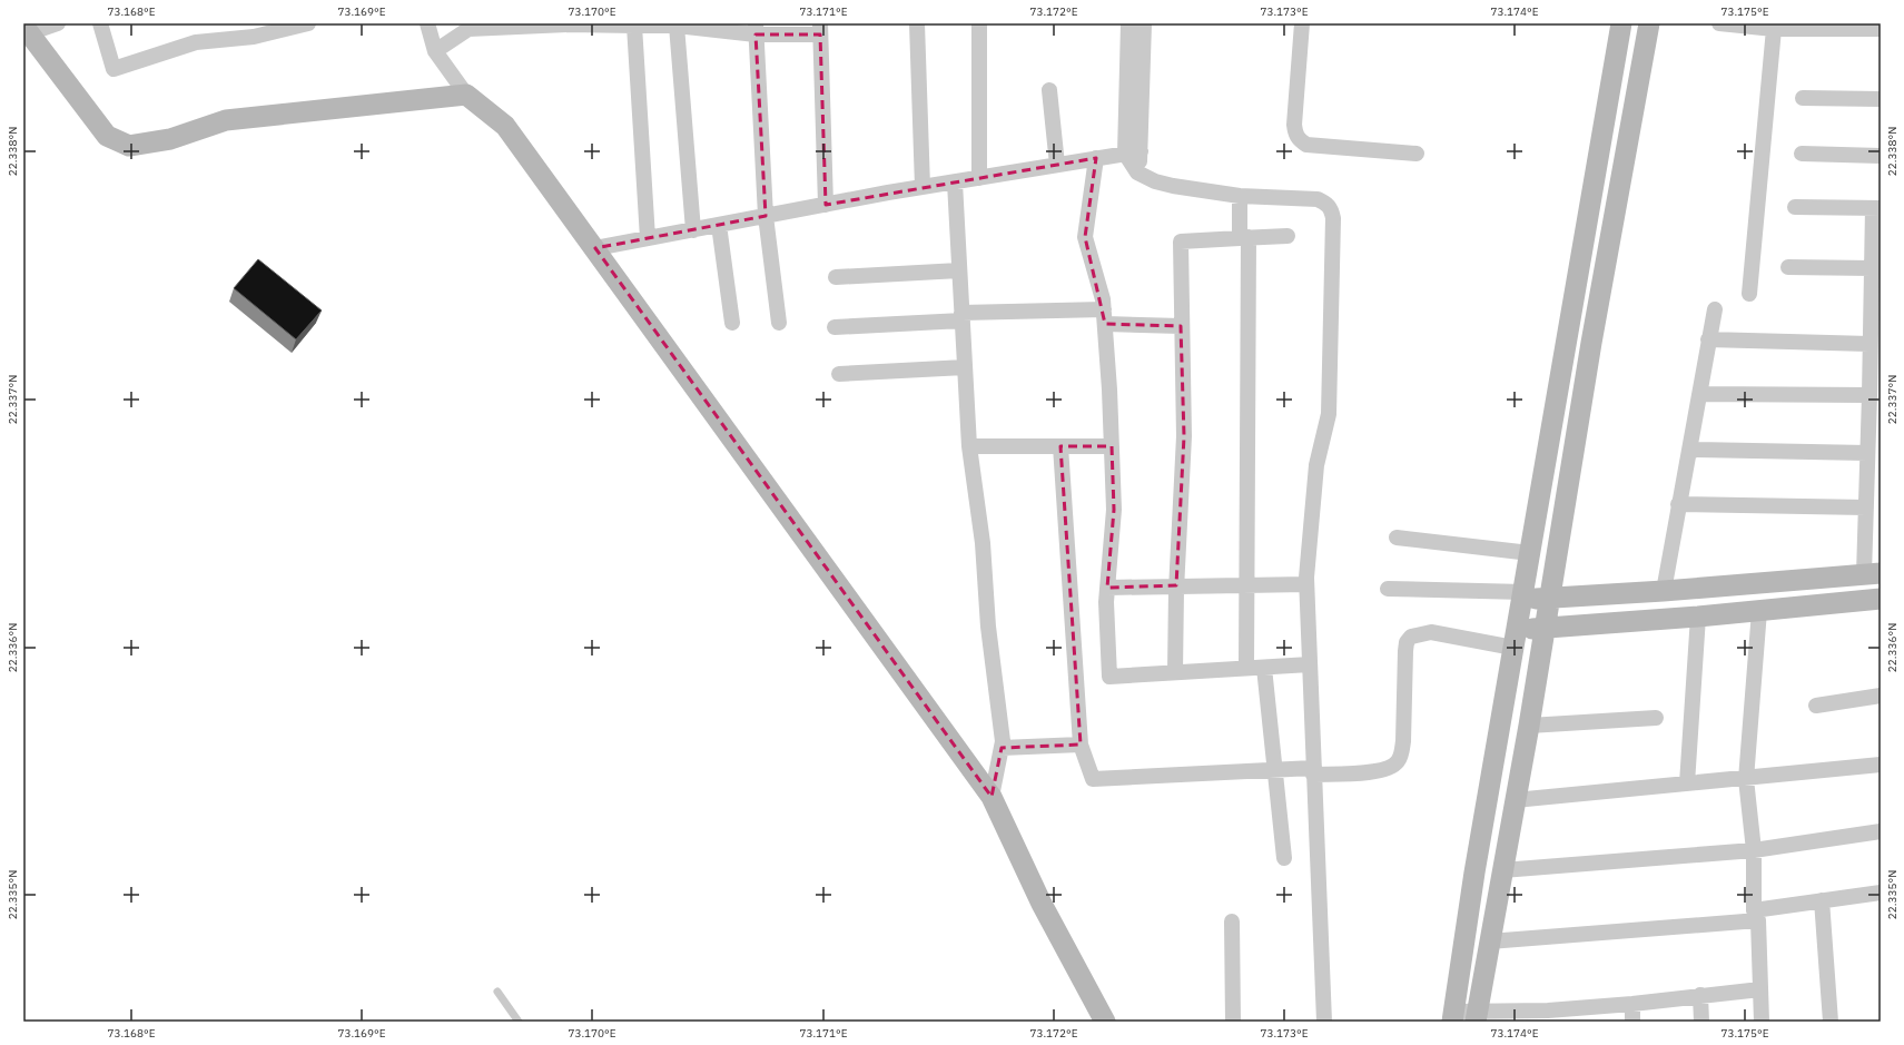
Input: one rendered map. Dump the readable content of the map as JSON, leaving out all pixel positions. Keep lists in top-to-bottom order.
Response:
{
  "coordinates": [
    "73.168°E",
    "73.169°E",
    "73.170°E",
    "73.171°E",
    "73.172°E",
    "73.173°E",
    "73.174°E",
    "73.175°E",
    "22.338°N",
    "22.337°N",
    "22.336°N",
    "22.335°N"
  ]
}
